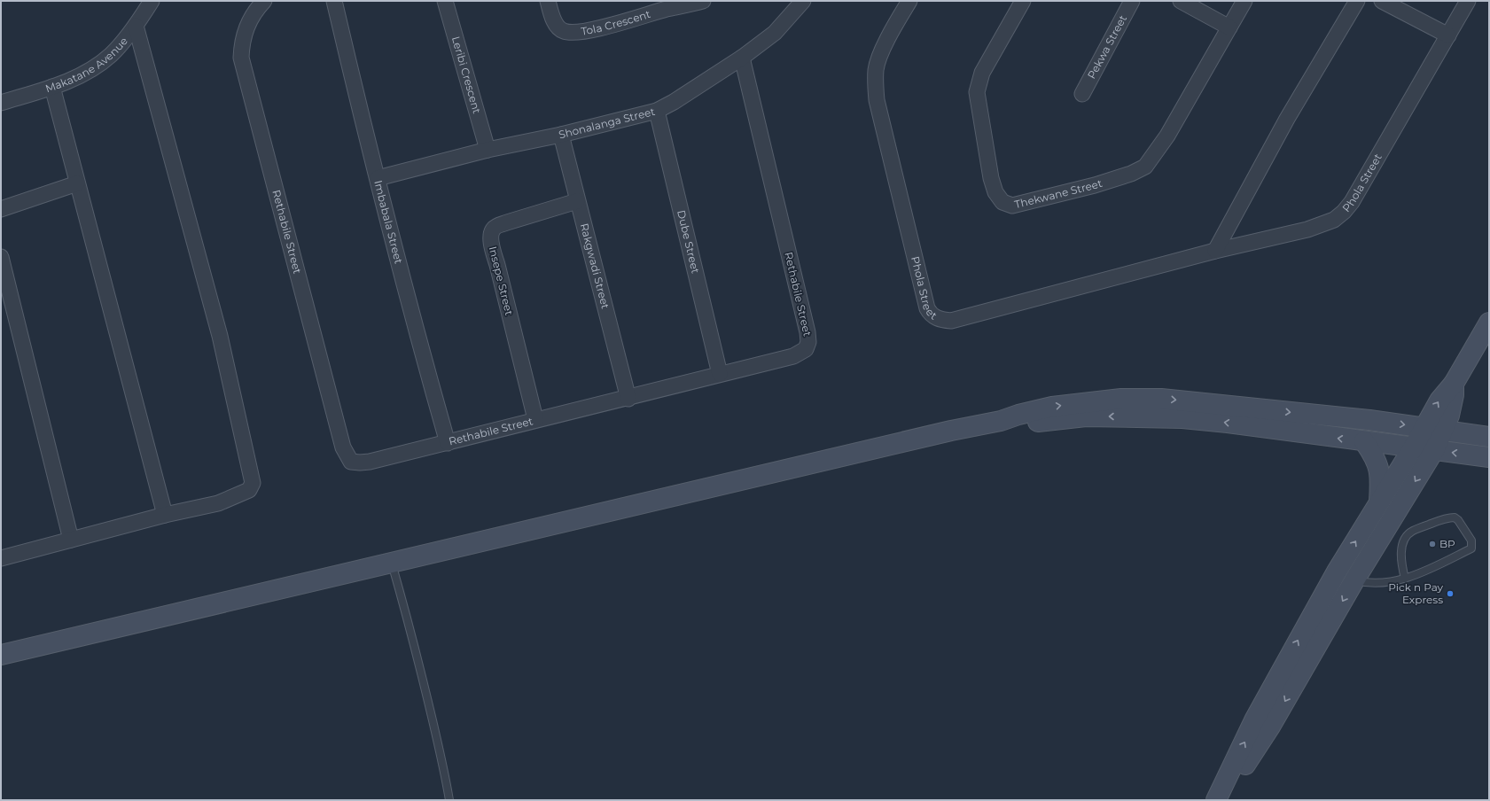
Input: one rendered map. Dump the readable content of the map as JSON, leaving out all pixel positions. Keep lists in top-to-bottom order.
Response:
{
  "streets": {
    "street": [
      "Tola Crescent",
      "Pekwa Street",
      "Makatane Avenue",
      "Leribi Crescent",
      "Shonalanga Street",
      "Phola Street",
      "Thekwane Street",
      "Imbabala Street",
      "Rethabile Street",
      "Dube Street",
      "Rakgwadi Street",
      "Insepe Street"
    ]
  },
  "crossings": [
    ["Leribi Crescent", "Shonalanga Street"],
    ["Shonalanga Street", "Imbabala Street"],
    ["Shonalanga Street", "Rethabile Street"],
    ["Shonalanga Street", "Dube Street"],
    ["Shonalanga Street", "Rakgwadi Street"],
    ["Imbabala Street", "Rethabile Street"],
    ["Rethabile Street", "Dube Street"],
    ["Rethabile Street", "Rakgwadi Street"],
    ["Rethabile Street", "Insepe Street"],
    ["Rakgwadi Street", "Insepe Street"]
  ],
  "places": ["BP", "Pick n Pay Express"]
}
